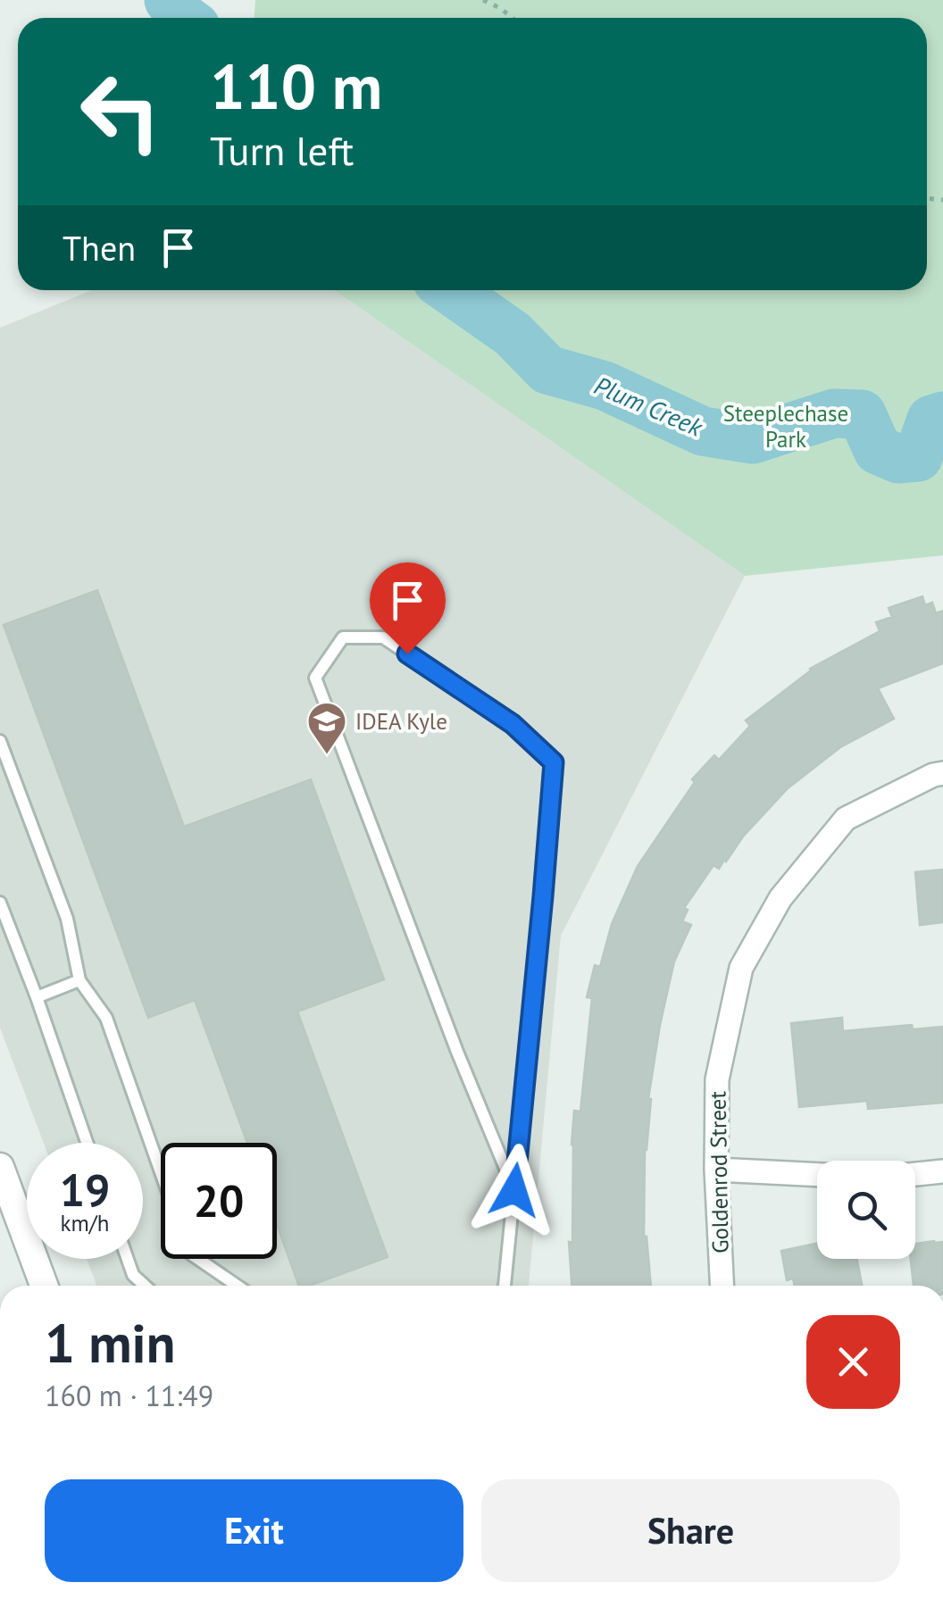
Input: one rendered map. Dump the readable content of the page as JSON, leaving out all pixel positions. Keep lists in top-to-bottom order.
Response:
{
  "streets": {
    "street": ["Goldenrod Street"]
  },
  "water": ["Plum Creek"],
  "parks": ["Steeplechase Park"],
  "places": {
    "school or university": ["IDEA Kyle"]
  },
  "page": {
    "turn": ["110 m", "Turn left"],
    "then": "Then",
    "speed": "19 km/h",
    "limit": "20",
    "heading": ["1 min", "160 m · 11:49"],
    "buttons": ["Exit", "Share"]
  }
}
